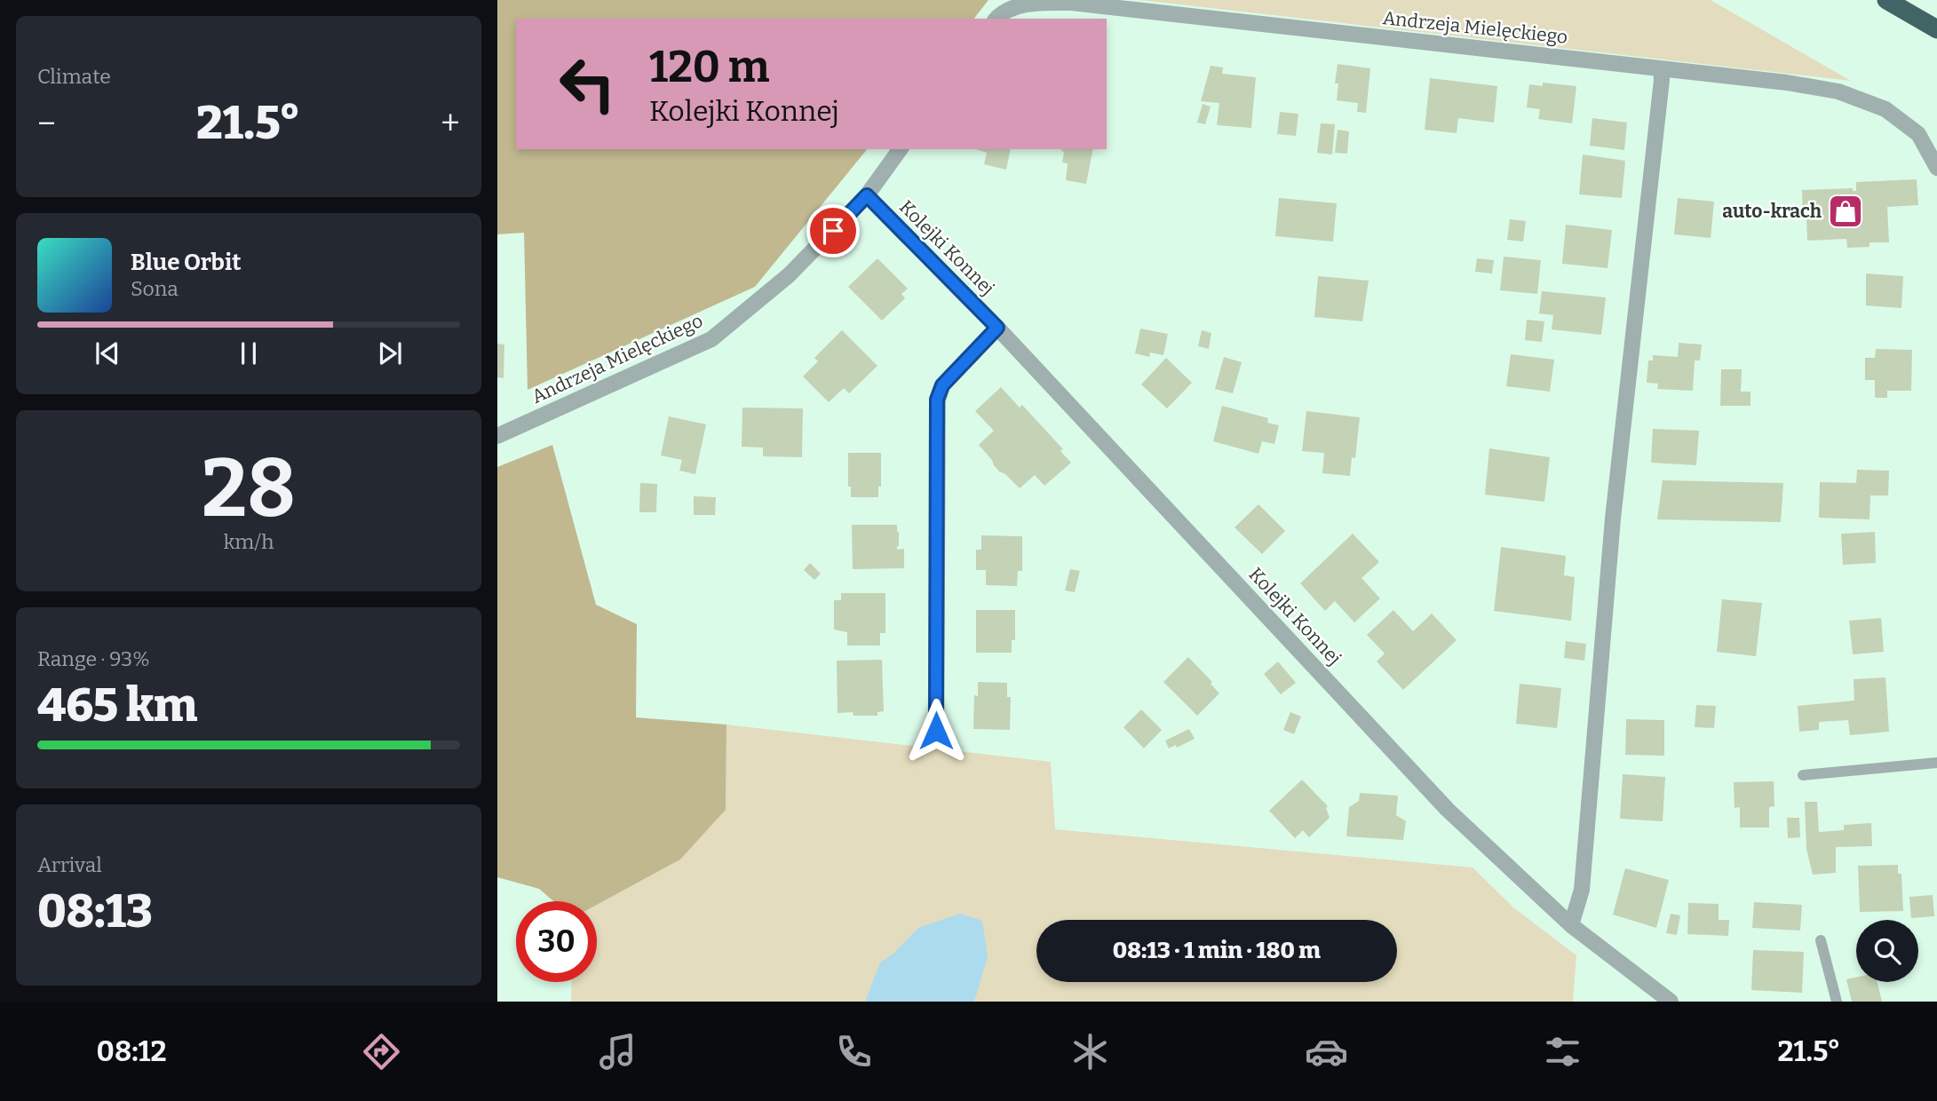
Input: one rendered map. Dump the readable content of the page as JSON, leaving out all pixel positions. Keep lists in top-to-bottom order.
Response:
{
  "streets": {
    "street": ["Andrzeja Mielęckiego", "Kolejki Konnej"]
  },
  "crossings": [
    ["Andrzeja Mielęckiego", "Kolejki Konnej"]
  ],
  "places": {
    "shop": ["auto-krach"]
  },
  "page": {
    "tile": [
      "Climate",
      ["28", "km/h"],
      ["Range · 93%", "465 km"],
      ["Arrival", "08:13"]
    ],
    "turn": ["120 m", "Kolejki Konnej"],
    "heat": ["−", "21.5°", "+"],
    "song": ["Blue Orbit", "Sona"],
    "limit": "30",
    "trip": "08:13 · 1 min · 180 m",
    "tabs": ["08:12", "21.5°"]
  }
}
